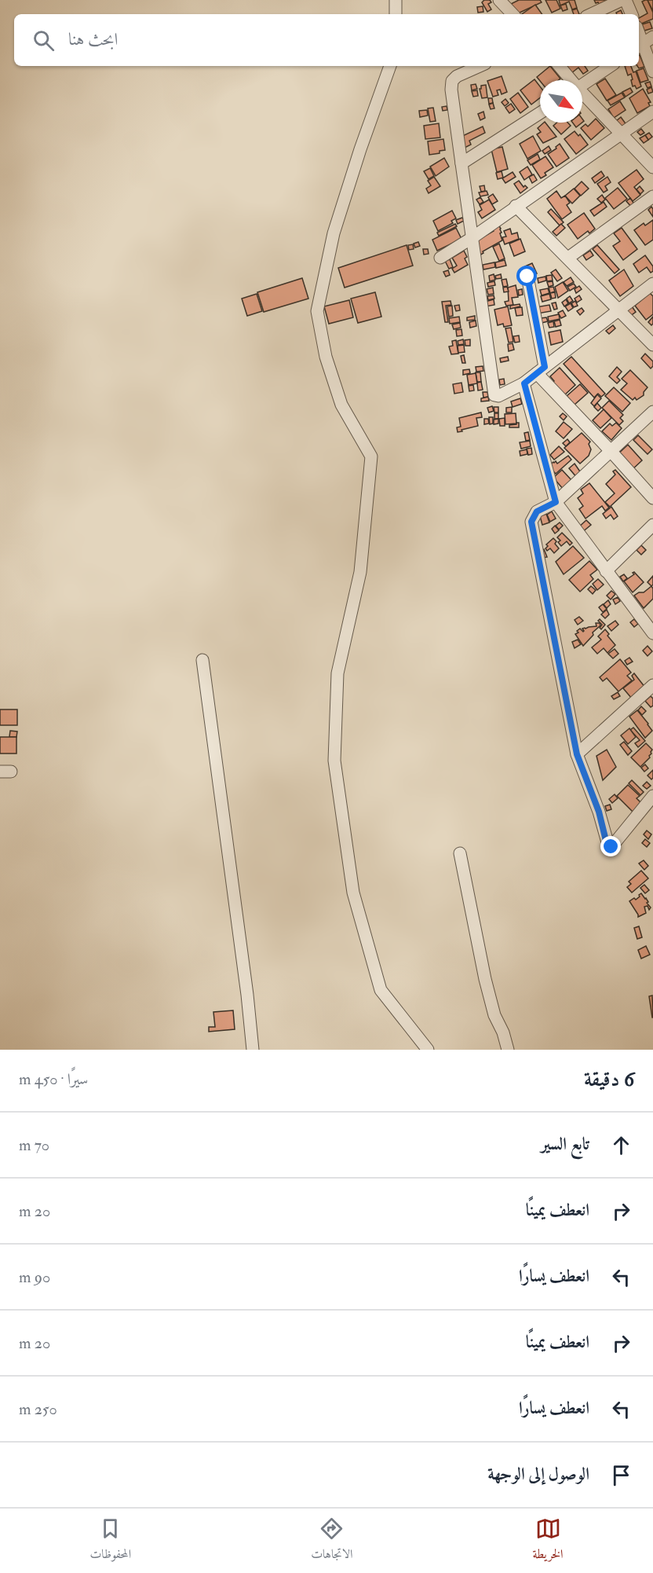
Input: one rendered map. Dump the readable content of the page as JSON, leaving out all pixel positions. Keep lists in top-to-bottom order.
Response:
{
  "north": "bottom right",
  "page": {
    "search": "ابحث هنا",
    "heading": ["6 دقيقة", "سيرًا · 450 m"],
    "list": [
      ["تابع السير", "70 m"],
      ["انعطف يمينًا", "20 m"],
      ["انعطف يسارًا", "90 m"],
      ["انعطف يمينًا", "20 m"],
      ["انعطف يسارًا", "250 m"],
      "الوصول إلى الوجهة"
    ],
    "nav": ["الخريطة", "الاتجاهات", "المحفوظات"]
  }
}
